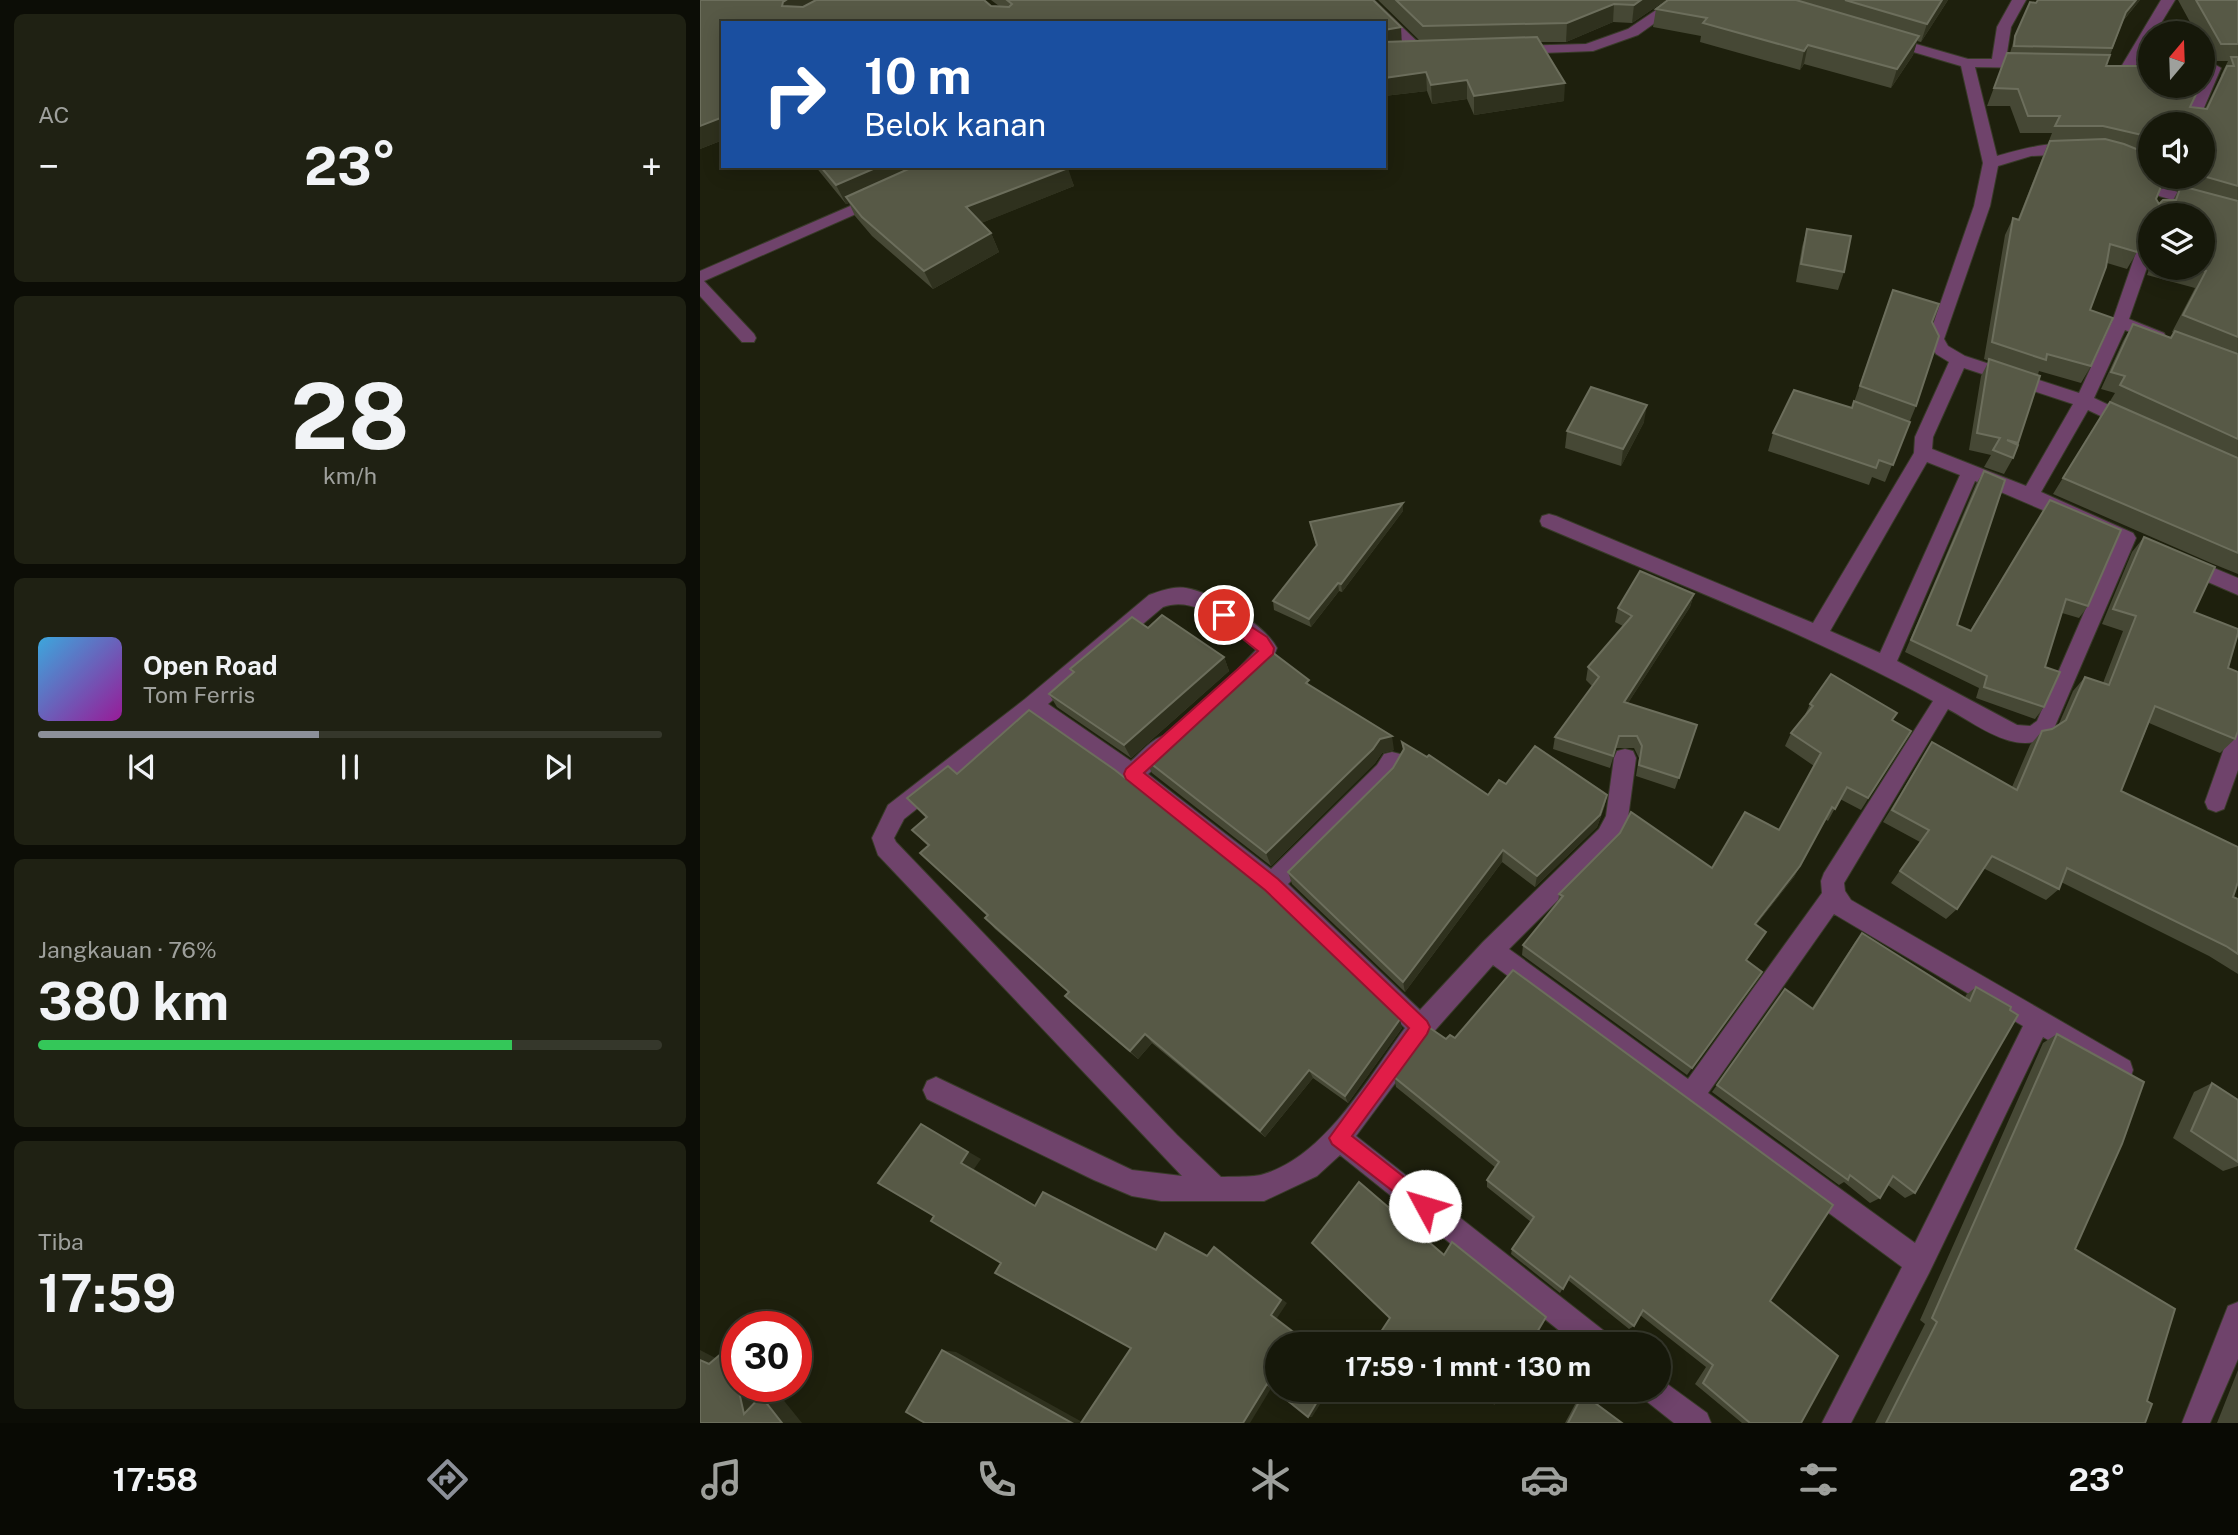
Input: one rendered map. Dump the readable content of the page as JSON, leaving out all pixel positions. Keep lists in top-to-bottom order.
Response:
{
  "north": "top",
  "page": {
    "tile": [
      "AC",
      ["28", "km/h"],
      ["Jangkauan · 76%", "380 km"],
      ["Tiba", "17:59"]
    ],
    "turn": ["10 m", "Belok kanan"],
    "heat": ["−", "23°", "+"],
    "song": ["Open Road", "Tom Ferris"],
    "limit": "30",
    "trip": "17:59 · 1 mnt · 130 m",
    "tabs": ["17:58", "23°"]
  }
}
